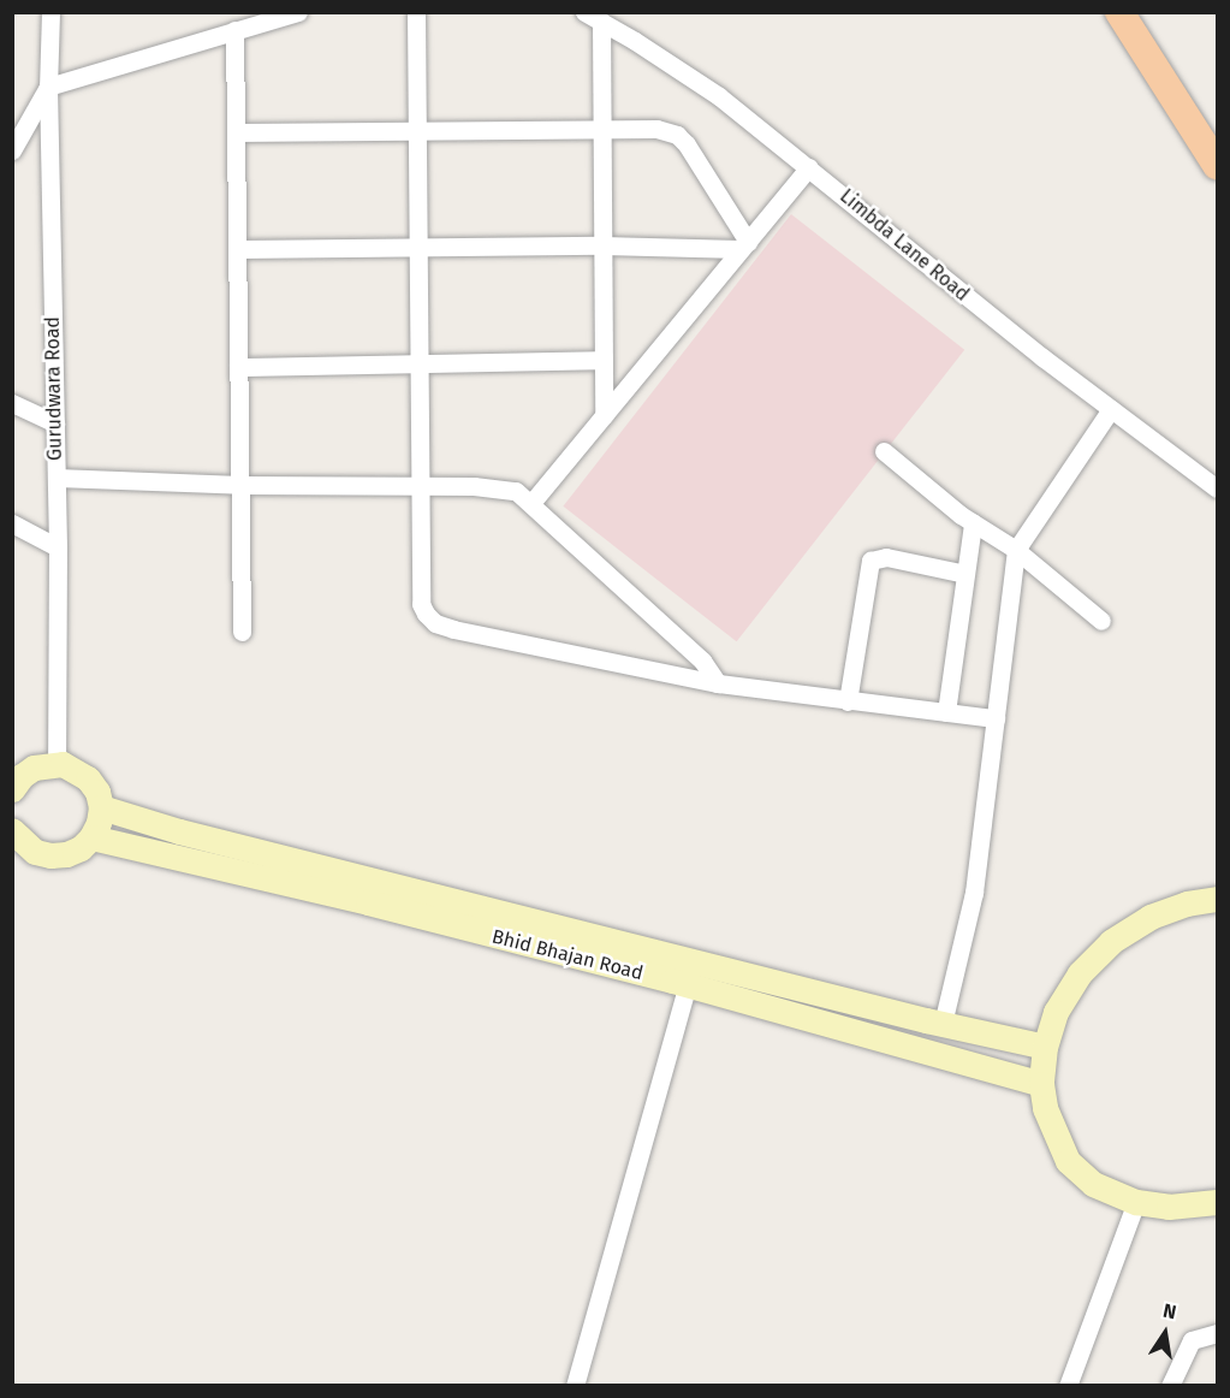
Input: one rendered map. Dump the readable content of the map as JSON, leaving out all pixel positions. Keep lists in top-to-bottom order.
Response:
{
  "streets": {
    "main road": ["Bhid Bhajan Road"],
    "street": ["Limbda Lane Road", "Gurudwara Road"]
  },
  "north": "top"
}
